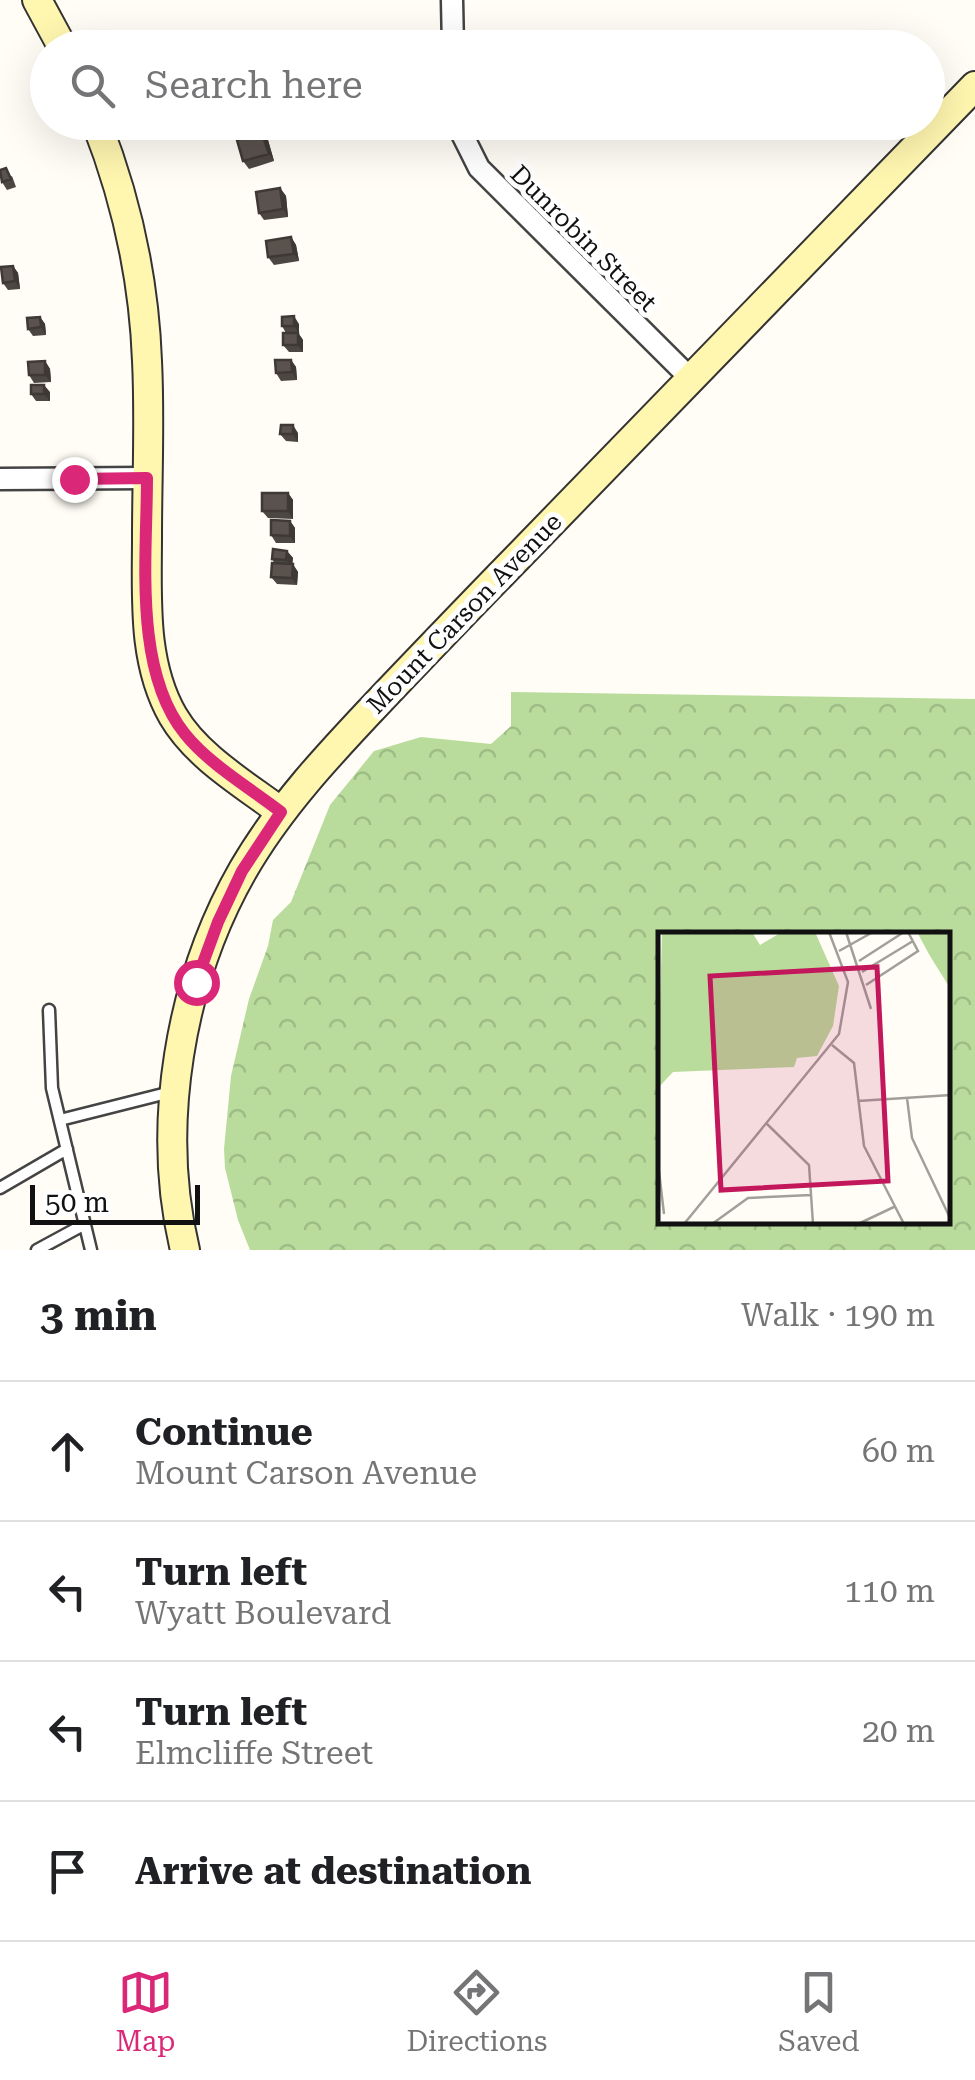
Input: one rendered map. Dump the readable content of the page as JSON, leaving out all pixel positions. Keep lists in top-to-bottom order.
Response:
{
  "streets": {
    "main road": ["Mount Carson Avenue"],
    "street": ["Dunrobin Street"]
  },
  "crossings": [
    ["Dunrobin Street", "Mount Carson Avenue"]
  ],
  "scale_bar": "50 m",
  "page": {
    "search": "Search here",
    "scale": "50 m",
    "heading": ["3 min", "Walk · 190 m"],
    "list": [
      ["Continue", "Mount Carson Avenue", "60 m"],
      ["Turn left", "Wyatt Boulevard", "110 m"],
      ["Turn left", "Elmcliffe Street", "20 m"],
      "Arrive at destination"
    ],
    "nav": ["Map", "Directions", "Saved"]
  }
}
